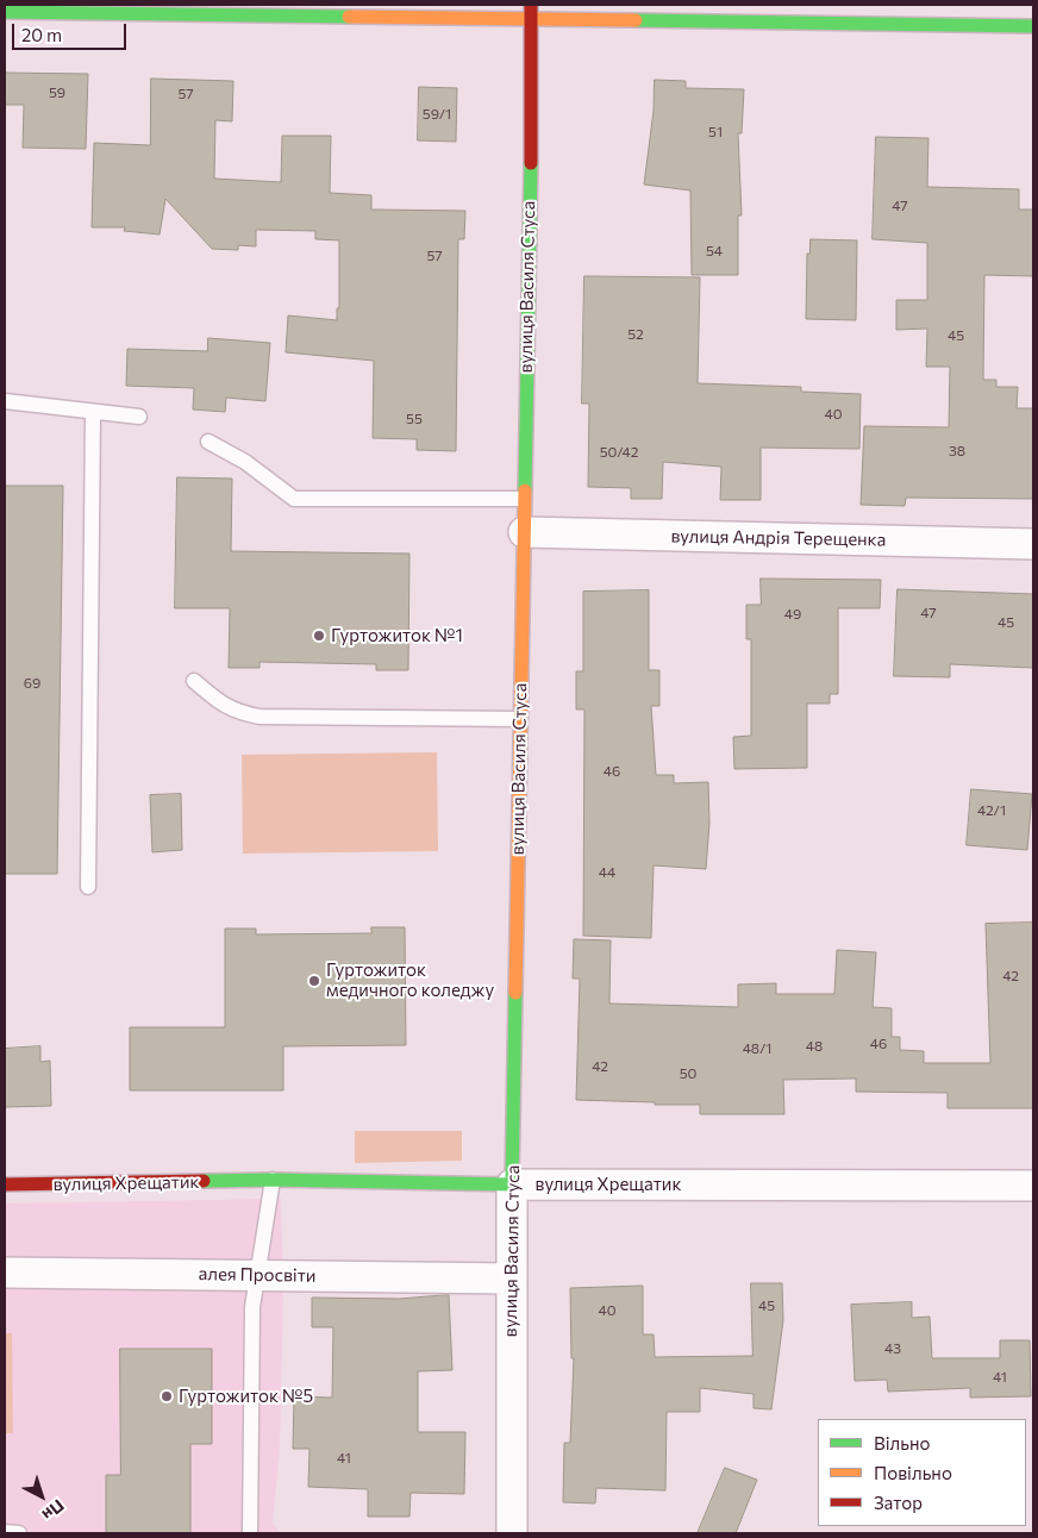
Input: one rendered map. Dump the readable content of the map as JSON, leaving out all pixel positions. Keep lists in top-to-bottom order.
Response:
{
  "streets": {
    "street": [
      "вулиця Василя Стуса",
      "вулиця Андрія Терещенка",
      "вулиця Хрещатик",
      "алея Просвіти"
    ]
  },
  "crossings": [
    ["вулиця Василя Стуса", "вулиця Андрія Терещенка"],
    ["вулиця Василя Стуса", "вулиця Хрещатик"],
    ["вулиця Василя Стуса", "алея Просвіти"]
  ],
  "places": ["Гуртожиток №1", "Гуртожиток медичного коледжу", "Гуртожиток №5"],
  "house_numbers": [
    "59",
    "57",
    "59/1",
    "51",
    "47",
    "54",
    "57",
    "52",
    "45",
    "40",
    "55",
    "38",
    "50/42",
    "47",
    "49",
    "45",
    "69",
    "46",
    "42/1",
    "44",
    "42",
    "46",
    "48",
    "48/1",
    "42",
    "50",
    "45",
    "40",
    "43",
    "41",
    "41"
  ],
  "legend": ["Вільно", "Повільно", "Затор"],
  "scale_bar": "20 m",
  "north": "bottom right"
}
